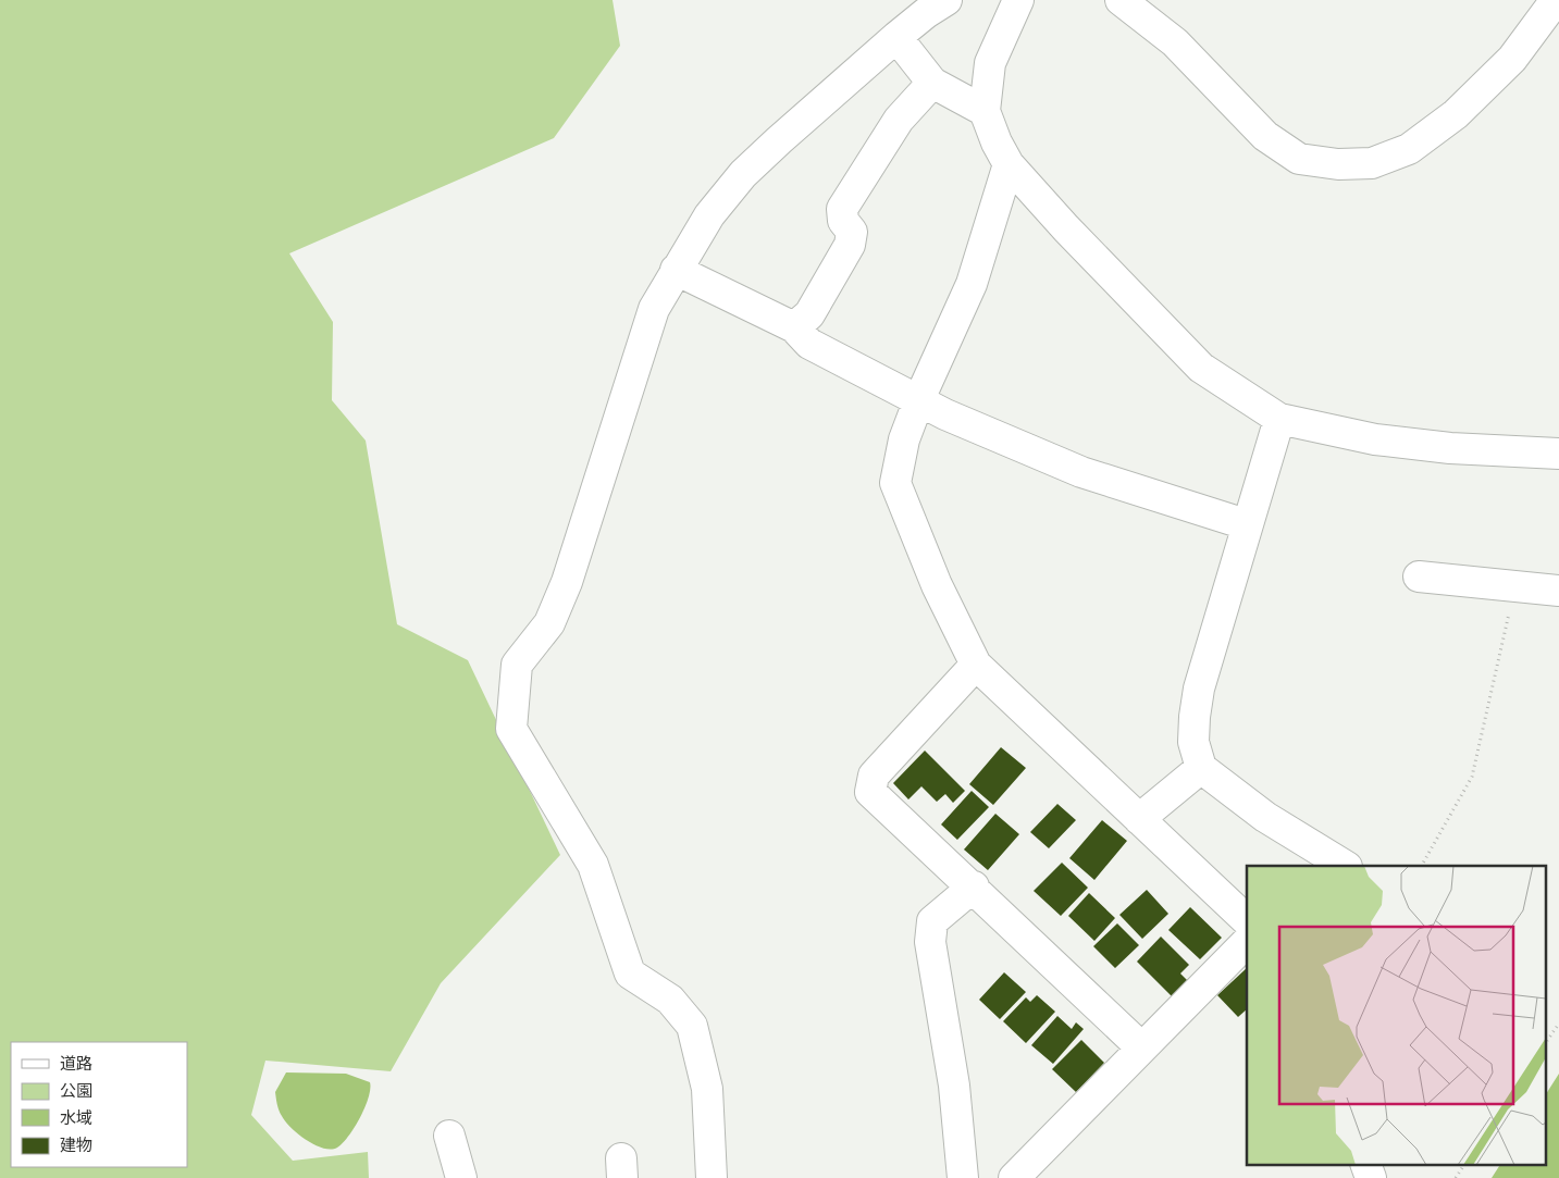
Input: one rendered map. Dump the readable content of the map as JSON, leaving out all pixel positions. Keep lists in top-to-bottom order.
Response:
{
  "legend": [
    "道路",
    "公園",
    "水域",
    "建物"
  ]
}
